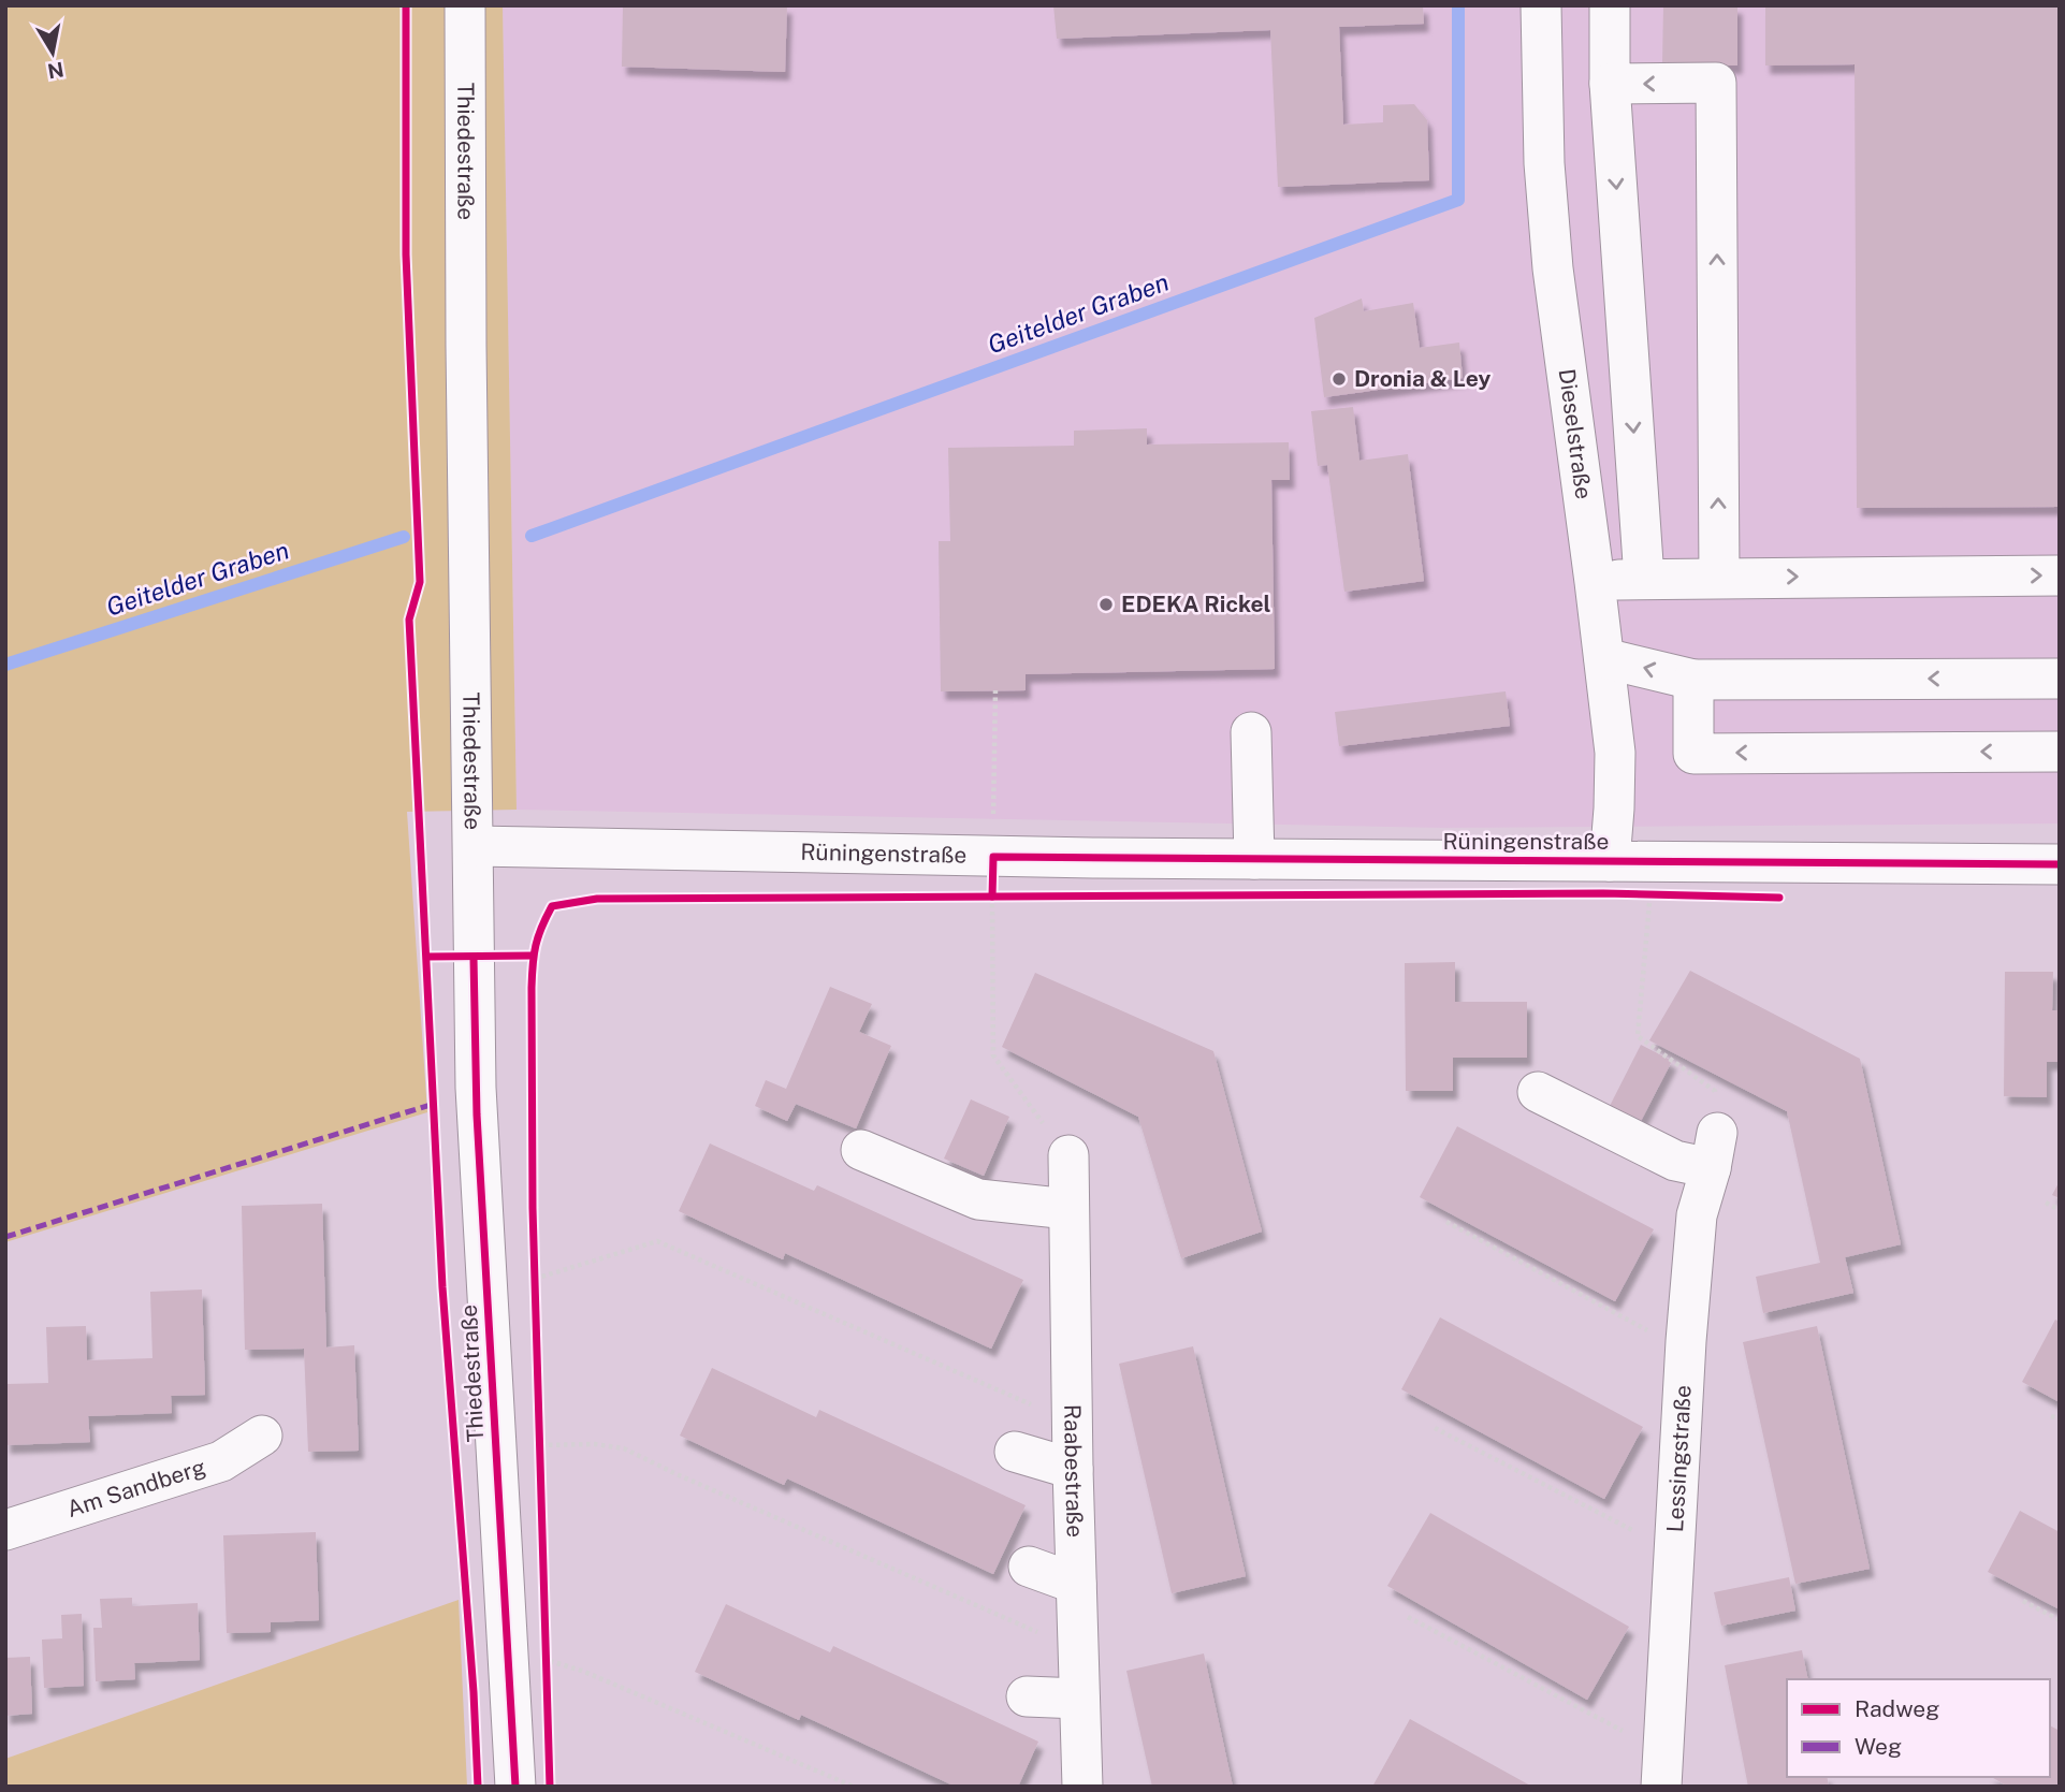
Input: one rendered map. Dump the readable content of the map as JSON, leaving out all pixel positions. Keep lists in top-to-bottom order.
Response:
{
  "streets": {
    "street": [
      "Thiedestraße",
      "Dieselstraße",
      "Rüningenstraße",
      "Lessingstraße",
      "Raabestraße",
      "Am Sandberg"
    ]
  },
  "crossings": [
    ["Thiedestraße", "Rüningenstraße"],
    ["Dieselstraße", "Rüningenstraße"]
  ],
  "water": ["Geitelder Graben"],
  "places": ["Dronia & Ley", "EDEKA Rickel"],
  "legend": ["Radweg", "Weg"],
  "north": "bottom"
}
